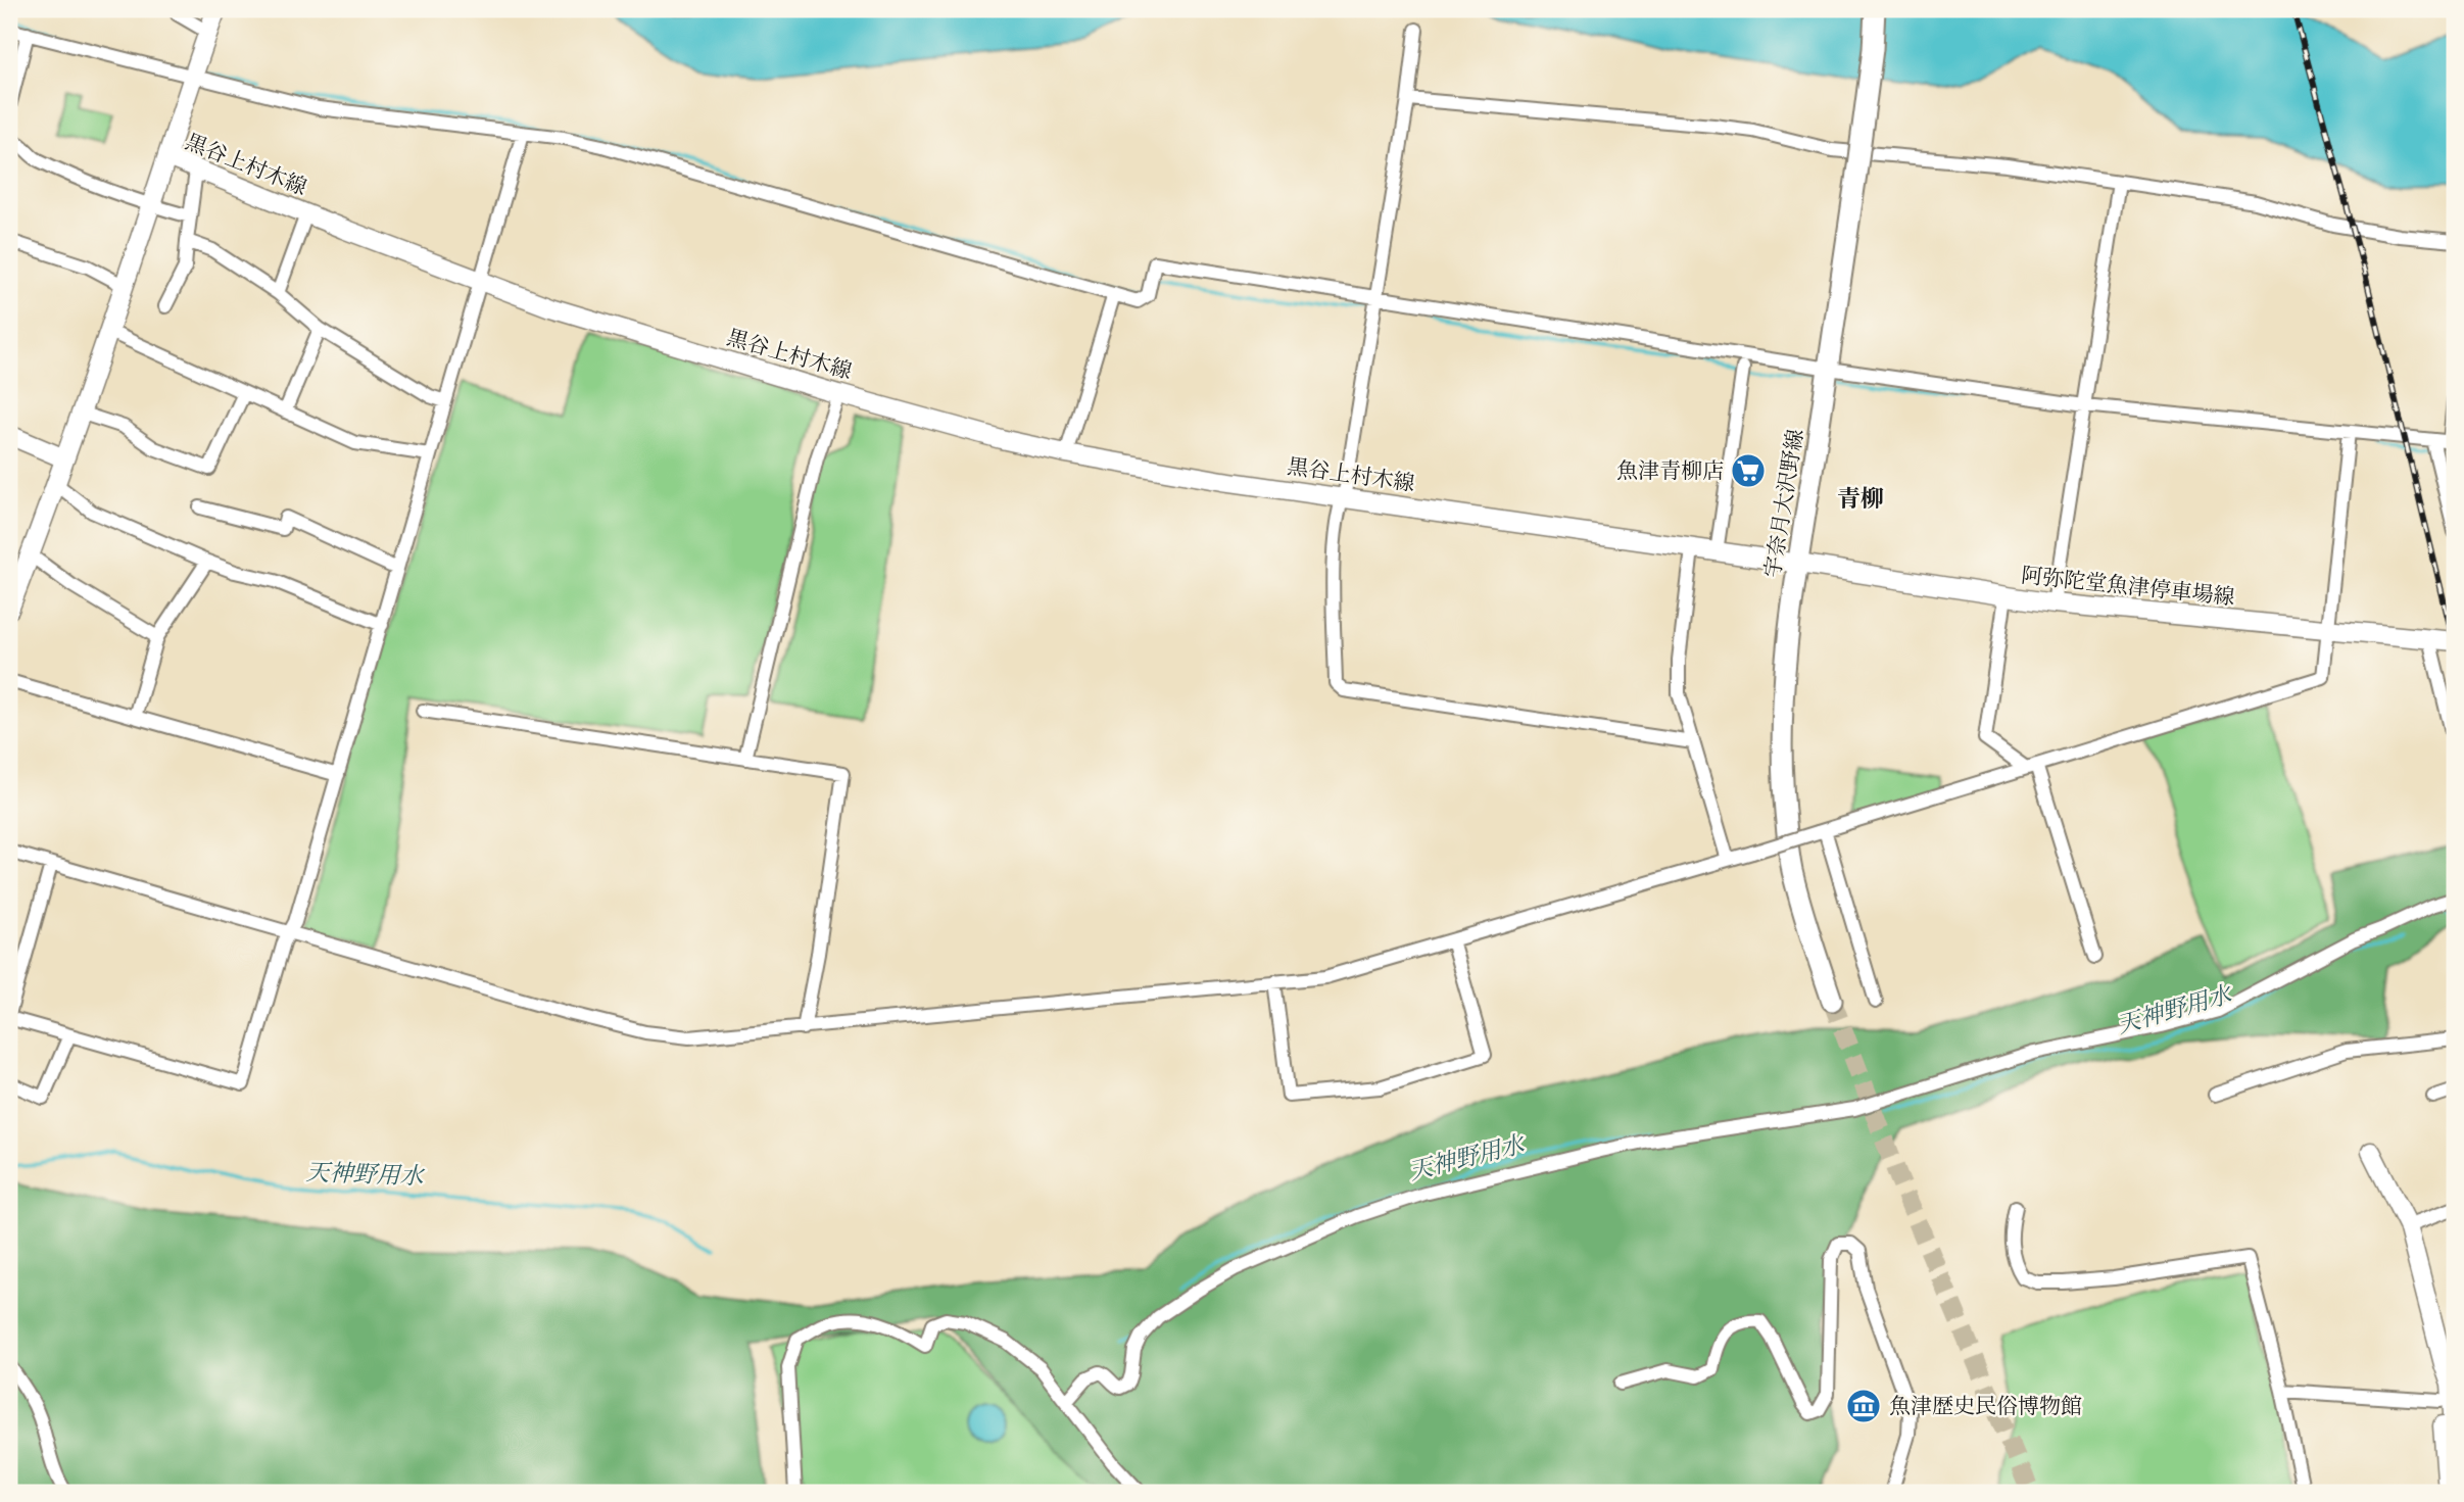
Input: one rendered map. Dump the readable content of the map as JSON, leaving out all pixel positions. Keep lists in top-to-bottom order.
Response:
{
  "streets": {
    "main road": ["黒谷上村木線", "宇奈月大沢野線", "阿弥陀堂魚津停車場線"]
  },
  "crossings": [
    ["黒谷上村木線", "宇奈月大沢野線"],
    ["黒谷上村木線", "阿弥陀堂魚津停車場線"],
    ["宇奈月大沢野線", "阿弥陀堂魚津停車場線"]
  ],
  "districts": ["青柳"],
  "water": ["天神野用水"],
  "places": {
    "supermarket": ["魚津青柳店"],
    "museum": ["魚津歴史民俗博物館"]
  }
}
